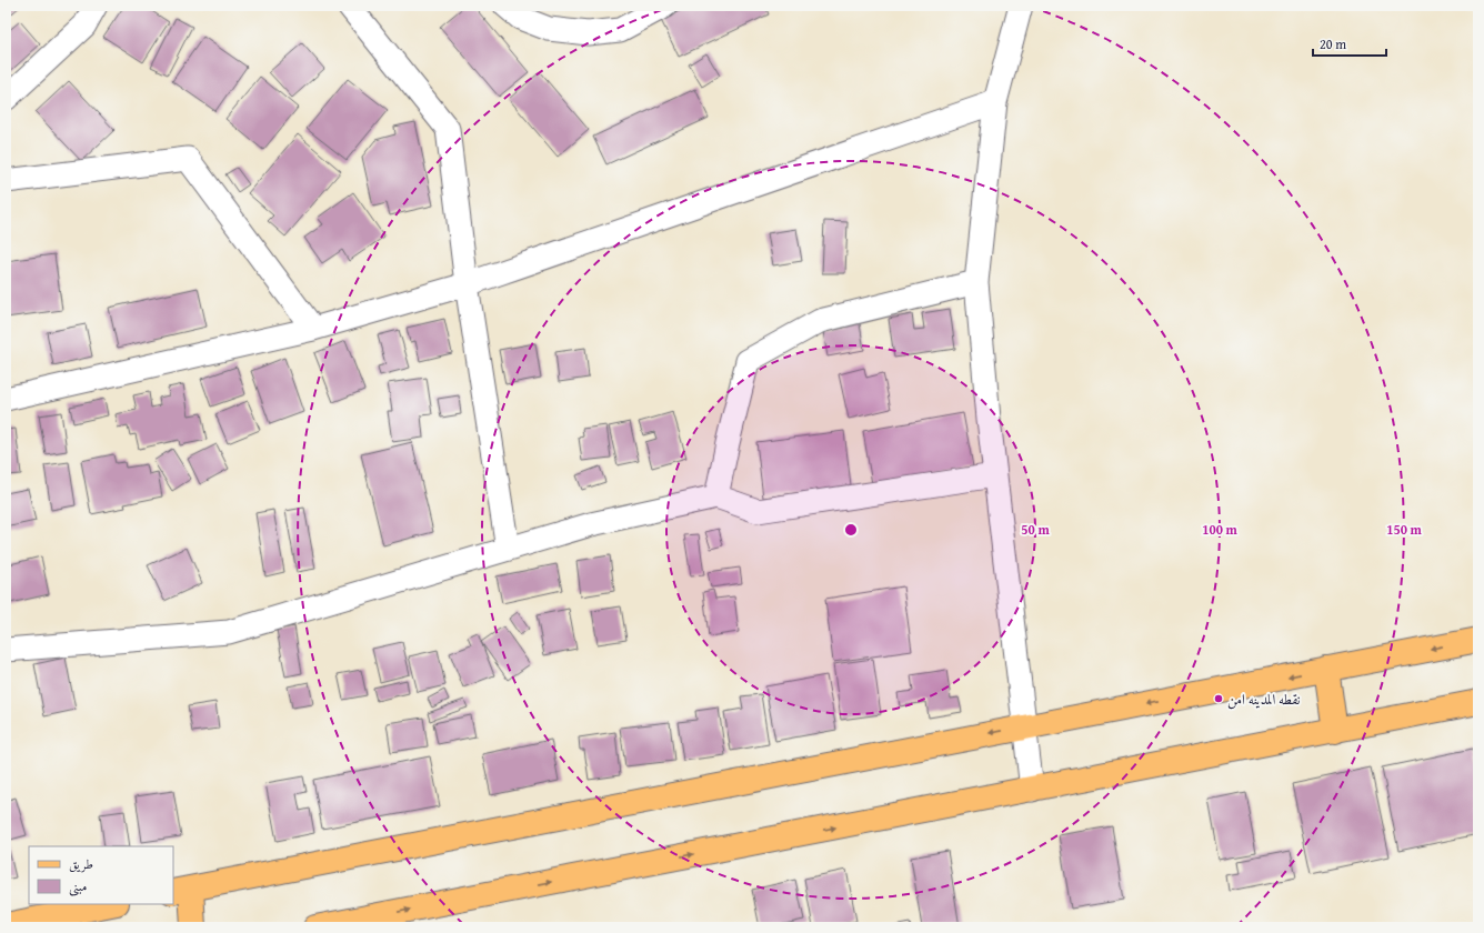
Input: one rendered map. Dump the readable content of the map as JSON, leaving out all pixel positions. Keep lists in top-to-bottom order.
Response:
{
  "places": ["نقطه المدينه امن"],
  "legend": ["طريق", "مبنى"],
  "scale_bar": "20 m",
  "rings": ["50 m", "100 m", "150 m"]
}
